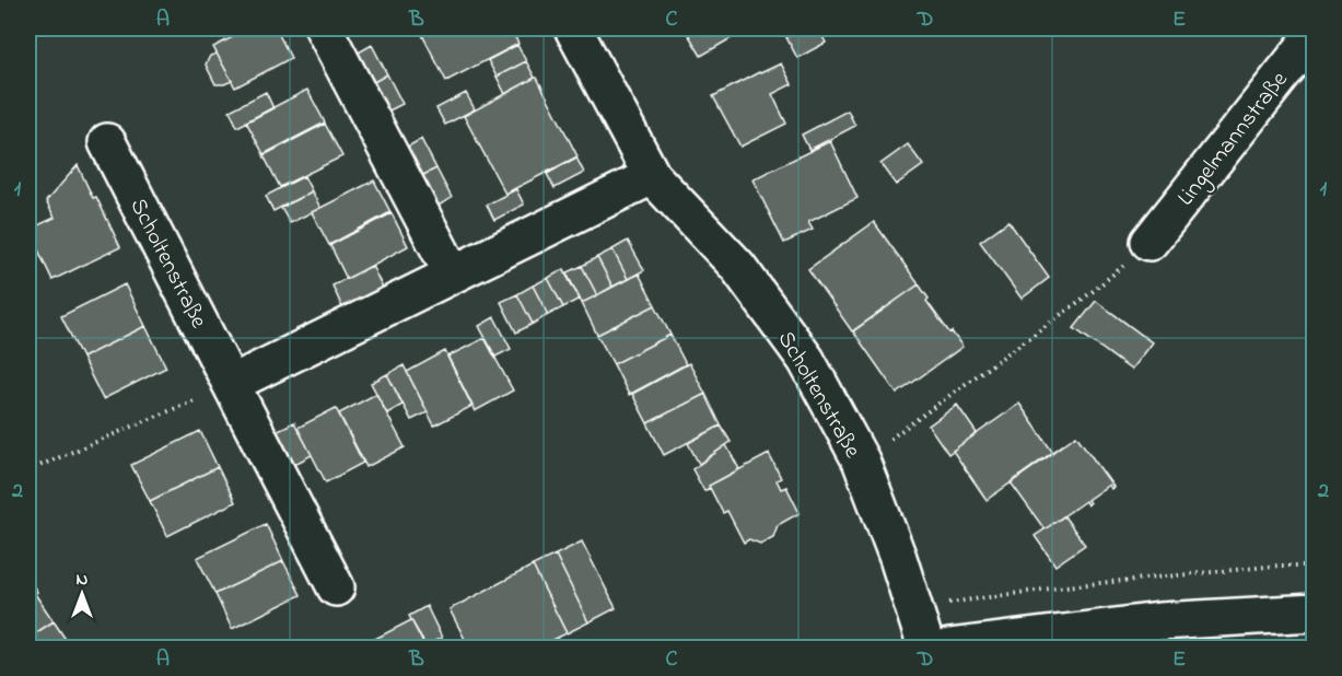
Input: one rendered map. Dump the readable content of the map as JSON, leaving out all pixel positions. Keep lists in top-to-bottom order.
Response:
{
  "streets": {
    "street": ["Lingelmannstraße", "Scholtenstraße"]
  },
  "north": "top",
  "grid": {
    "columns": [
      "A",
      "B",
      "C",
      "D",
      "E"
    ],
    "rows": ["1", "2"]
  }
}
